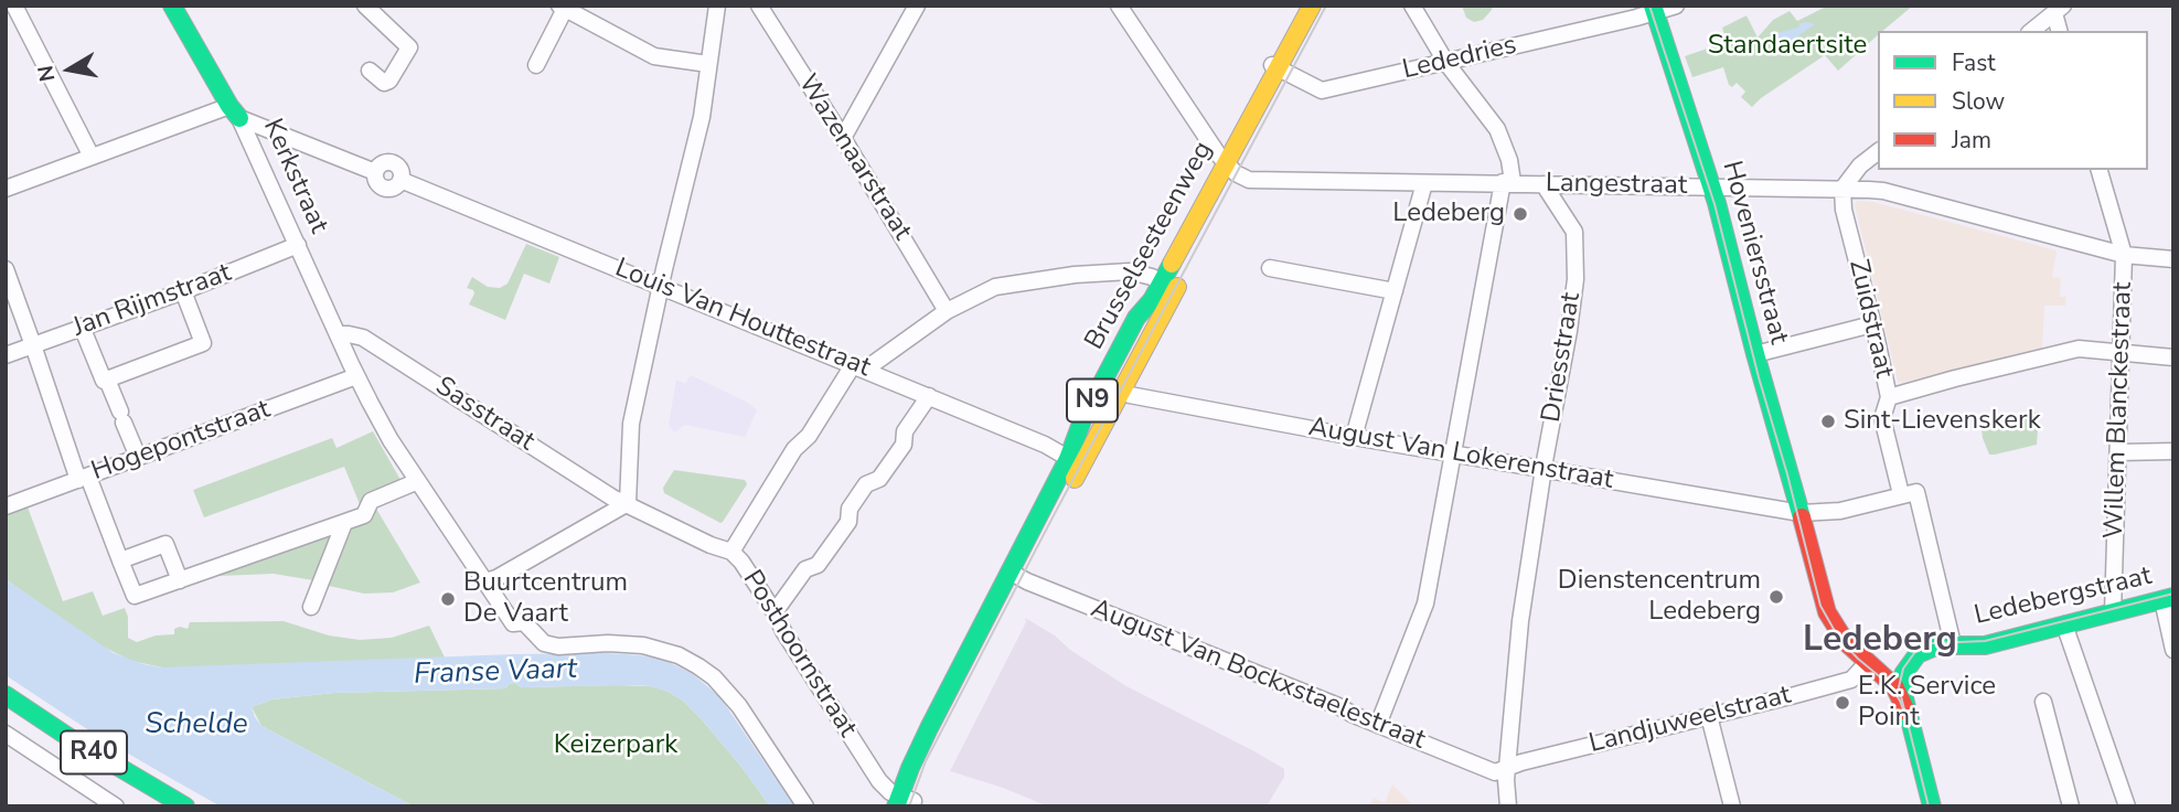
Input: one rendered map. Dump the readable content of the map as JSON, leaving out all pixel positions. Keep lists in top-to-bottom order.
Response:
{
  "streets": {
    "main road": [
      "Kerkstraat",
      "Brusselsesteenweg",
      "Hoveniersstraat",
      "N9",
      "Ledebergstraat",
      "R40"
    ],
    "street": [
      "Lededries",
      "Wazenaarstraat",
      "Langestraat",
      "Jan Rijmstraat",
      "Louis Van Houttestraat",
      "Zuidstraat",
      "Driesstraat",
      "Willem Blanckestraat",
      "Sasstraat",
      "Hogepontstraat",
      "August Van Lokerenstraat",
      "Posthoornstraat",
      "August Van Bockxstaelestraat",
      "Landjuweelstraat"
    ]
  },
  "crossings": [
    ["Lededries", "Brusselsesteenweg"],
    ["Lededries", "Hoveniersstraat"],
    ["Kerkstraat", "Jan Rijmstraat"],
    ["Kerkstraat", "Louis Van Houttestraat"],
    ["Kerkstraat", "Sasstraat"],
    ["Kerkstraat", "Hogepontstraat"],
    ["Langestraat", "Brusselsesteenweg"],
    ["Langestraat", "Hoveniersstraat"],
    ["Langestraat", "Zuidstraat"],
    ["Langestraat", "Driesstraat"],
    ["Langestraat", "Willem Blanckestraat"],
    ["Brusselsesteenweg", "Louis Van Houttestraat"],
    ["Brusselsesteenweg", "August Van Lokerenstraat"],
    ["Brusselsesteenweg", "Posthoornstraat"],
    ["Brusselsesteenweg", "August Van Bockxstaelestraat"],
    ["Hoveniersstraat", "August Van Lokerenstraat"],
    ["Hoveniersstraat", "Ledebergstraat"],
    ["Hoveniersstraat", "Landjuweelstraat"],
    ["Zuidstraat", "August Van Lokerenstraat"],
    ["Driesstraat", "August Van Lokerenstraat"],
    ["Driesstraat", "August Van Bockxstaelestraat"],
    ["Driesstraat", "Landjuweelstraat"],
    ["Willem Blanckestraat", "Ledebergstraat"],
    ["Sasstraat", "Posthoornstraat"],
    ["August Van Bockxstaelestraat", "Landjuweelstraat"]
  ],
  "districts": ["Ledeberg"],
  "water": ["Franse Vaart", "Schelde"],
  "parks": ["Standaertsite", "Keizerpark"],
  "places": [
    "Ledeberg",
    "Sint-Lievenskerk",
    "Dienstencentrum Ledeberg",
    "Buurtcentrum De Vaart",
    "E.K. Service Point"
  ],
  "legend": ["Fast", "Slow", "Jam"],
  "north": "left"
}
